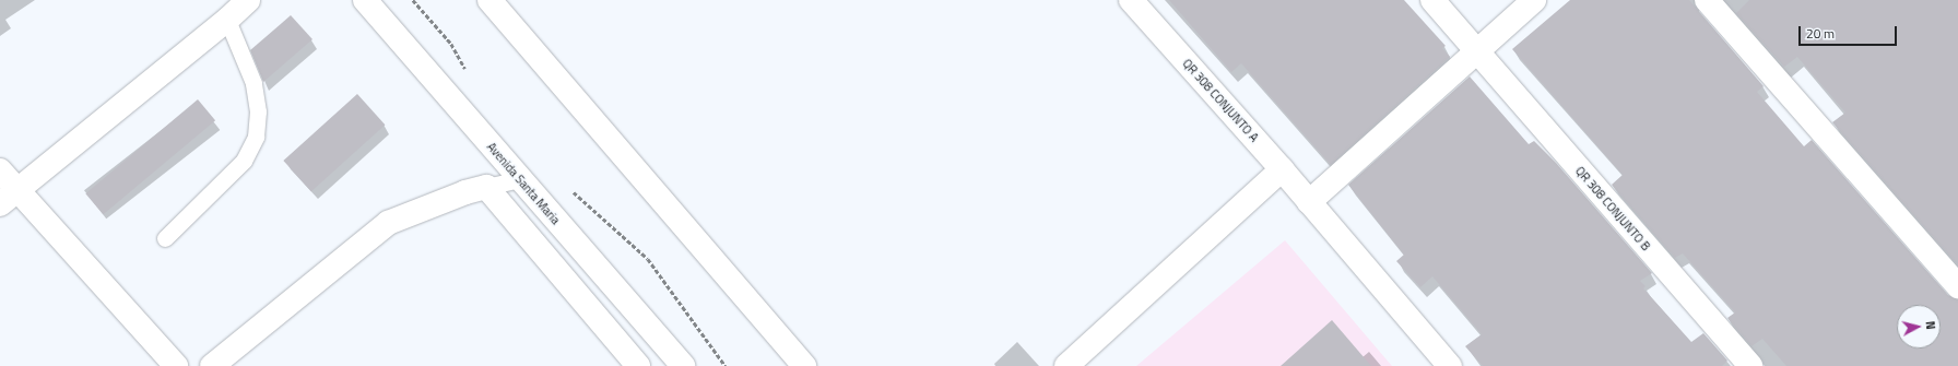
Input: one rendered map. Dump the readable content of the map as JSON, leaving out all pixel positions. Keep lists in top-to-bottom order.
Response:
{
  "streets": {
    "street": ["QR 308 CONJUNTO A", "Avenida Santa Maria", "QR 308 CONJUNTO B"]
  },
  "scale_bar": "20 m",
  "north": "right"
}
